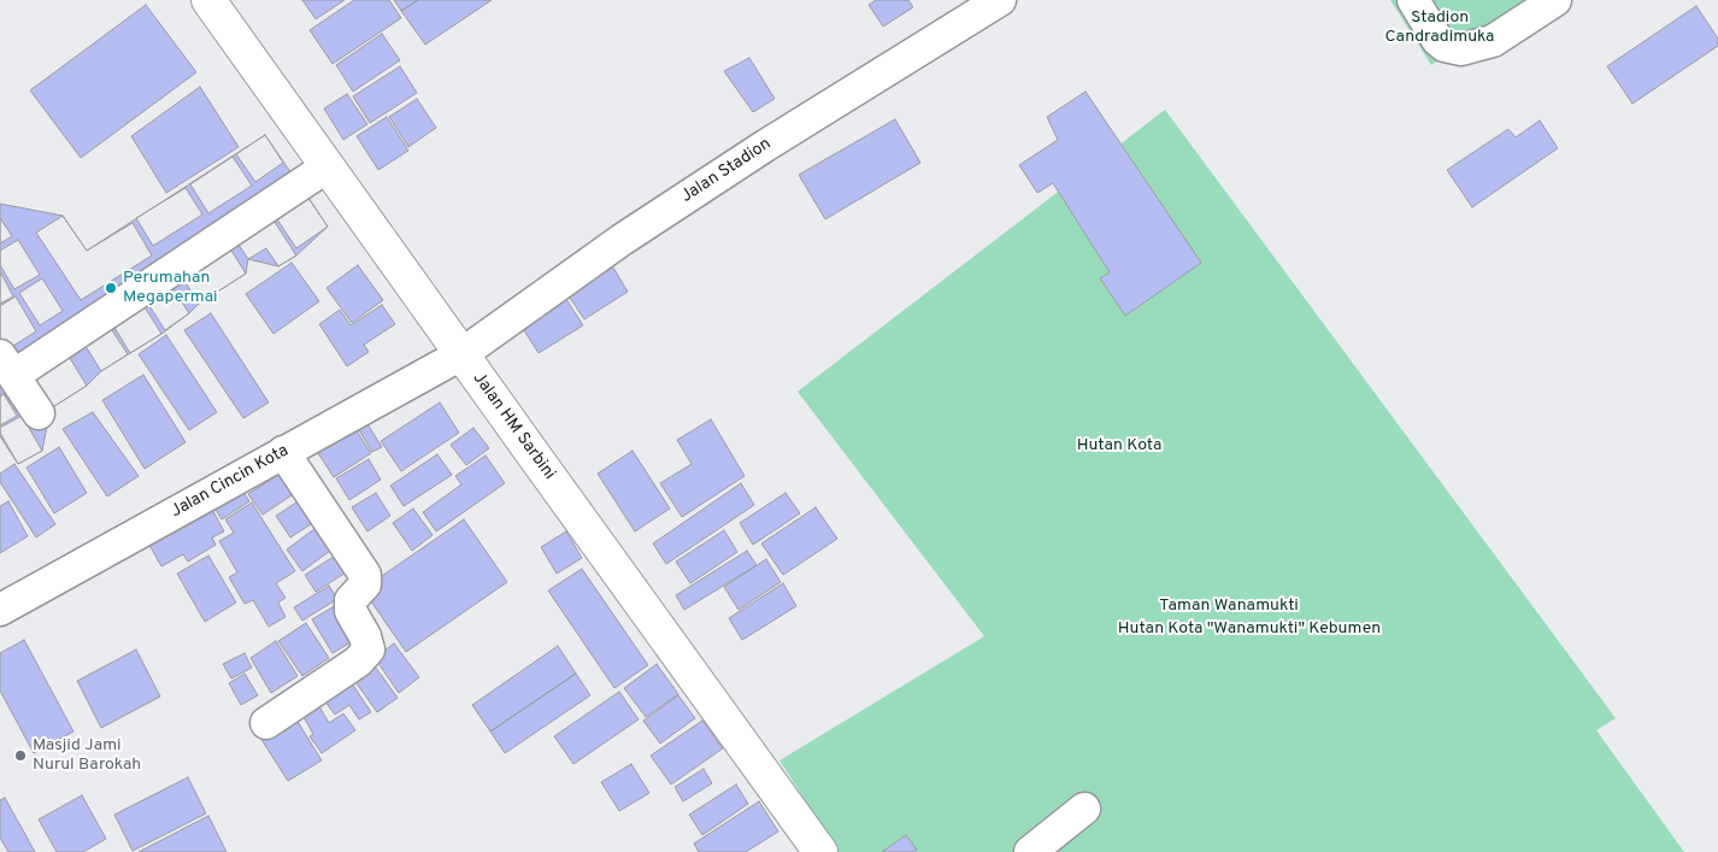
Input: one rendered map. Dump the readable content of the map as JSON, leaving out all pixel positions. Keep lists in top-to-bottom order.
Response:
{
  "streets": {
    "main road": ["Jalan HM Sarbini"],
    "street": ["Jalan Stadion", "Jalan Cincin Kota"]
  },
  "crossings": [
    ["Jalan Stadion", "Jalan HM Sarbini"],
    ["Jalan Stadion", "Jalan Cincin Kota"],
    ["Jalan HM Sarbini", "Jalan Cincin Kota"]
  ],
  "parks": [
    "Stadion Candradimuka",
    "Hutan Kota",
    "Taman Wanamukti",
    "Hutan Kota \"Wanamukti\" Kebumen"
  ],
  "places": ["Perumahan Megapermai", "Masjid Jami Nurul Barokah"]
}
